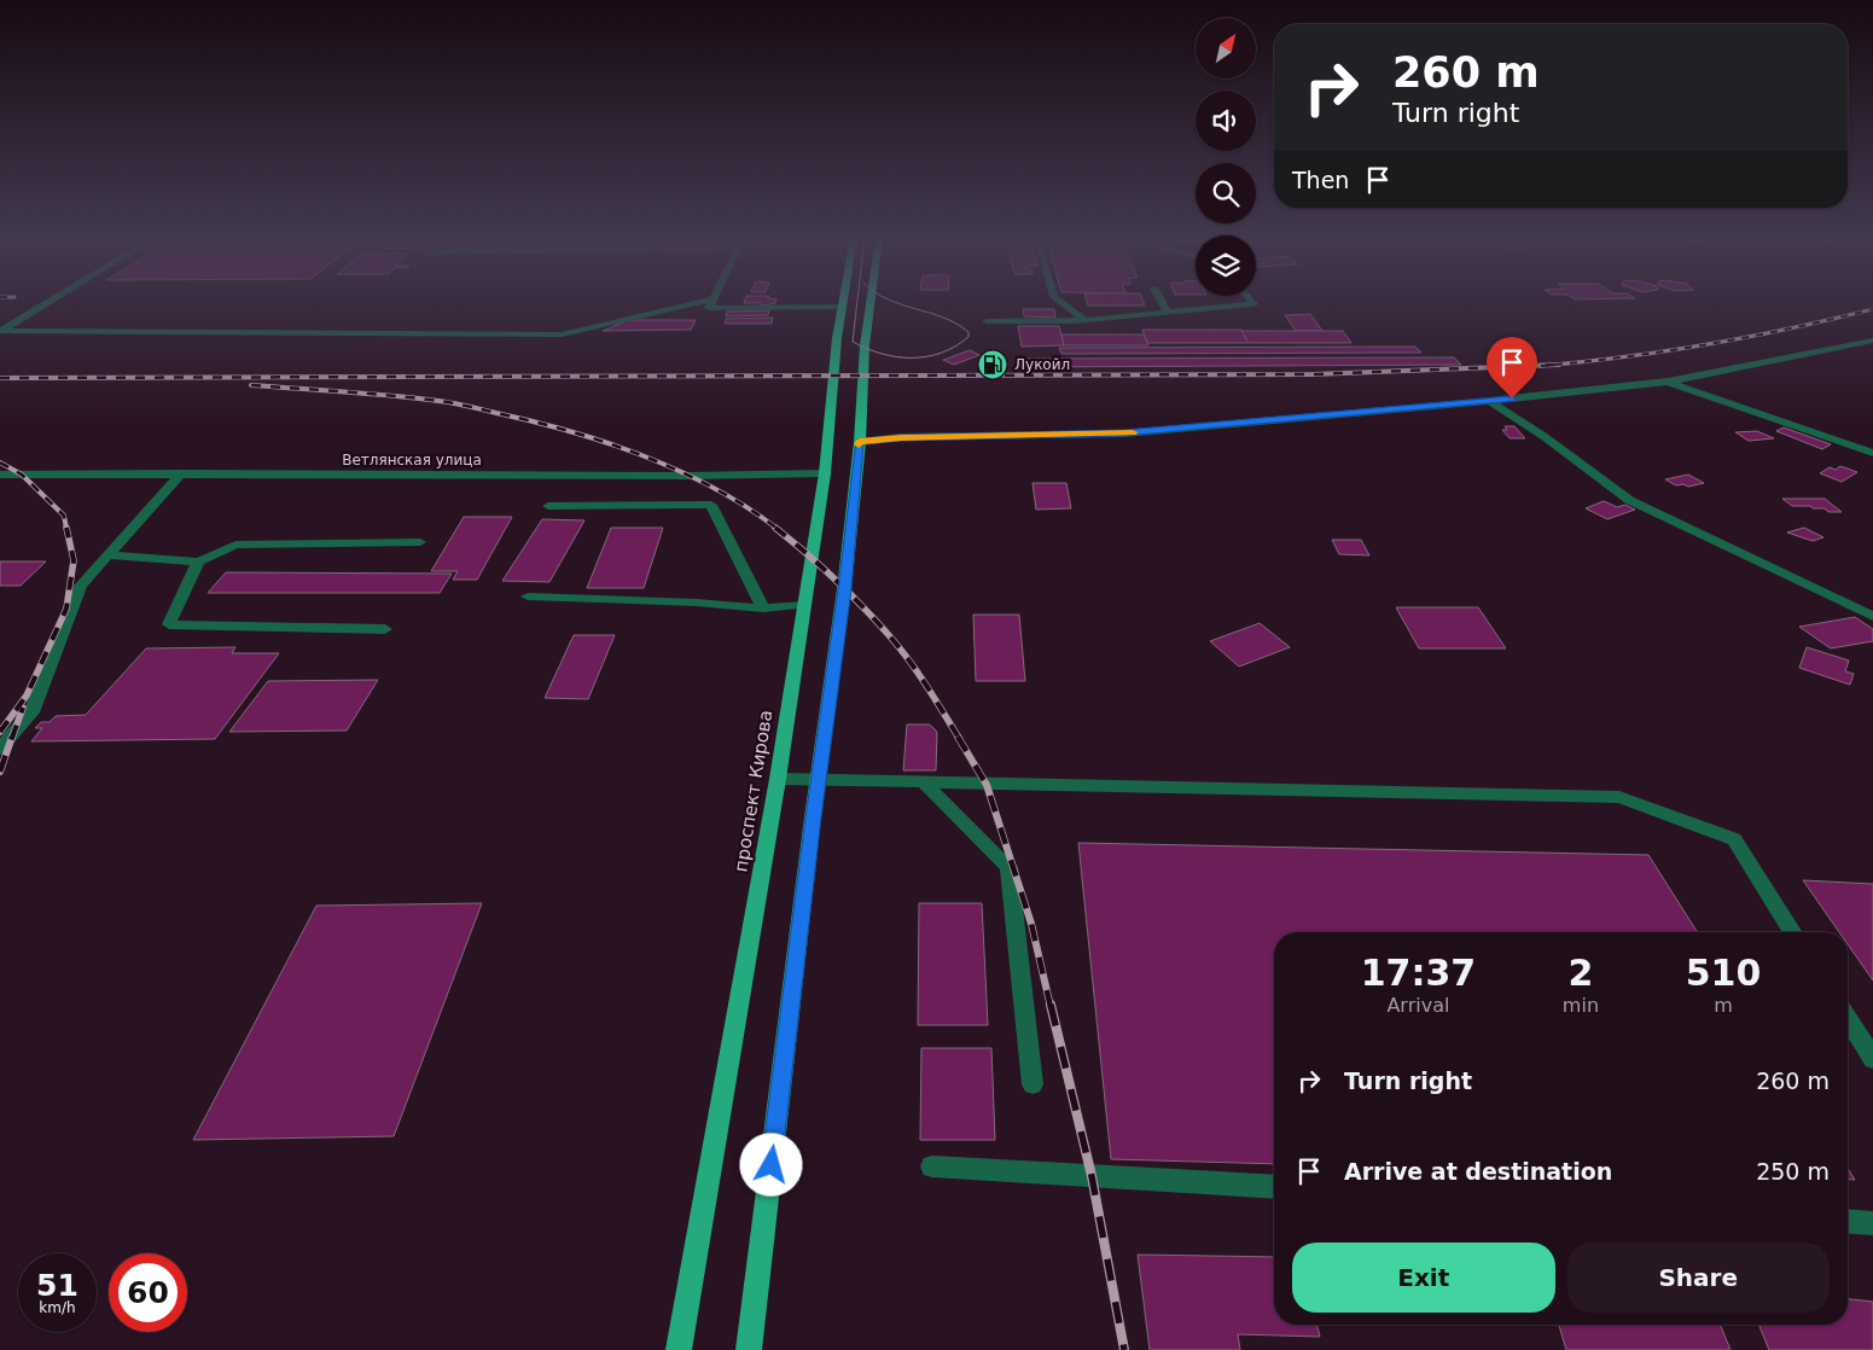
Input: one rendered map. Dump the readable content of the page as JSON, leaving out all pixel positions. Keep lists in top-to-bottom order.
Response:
{
  "streets": {
    "main road": ["проспект Кирова"],
    "street": ["Ветлянская улица"]
  },
  "crossings": [
    ["Ветлянская улица", "проспект Кирова"]
  ],
  "places": {
    "fuel station": ["Лукойл"]
  },
  "north": "top right",
  "page": {
    "turn": ["260 m", "Turn right"],
    "then": "Then",
    "eta": [
      "17:37",
      "Arrival",
      "2",
      "min",
      "510",
      "m"
    ],
    "list": [
      {
        "name": "Turn right",
        "value": "260 m"
      },
      {
        "name": "Arrive at destination",
        "value": "250 m"
      }
    ],
    "buttons": ["Exit", "Share"],
    "speed": "51 km/h",
    "limit": "60"
  }
}
